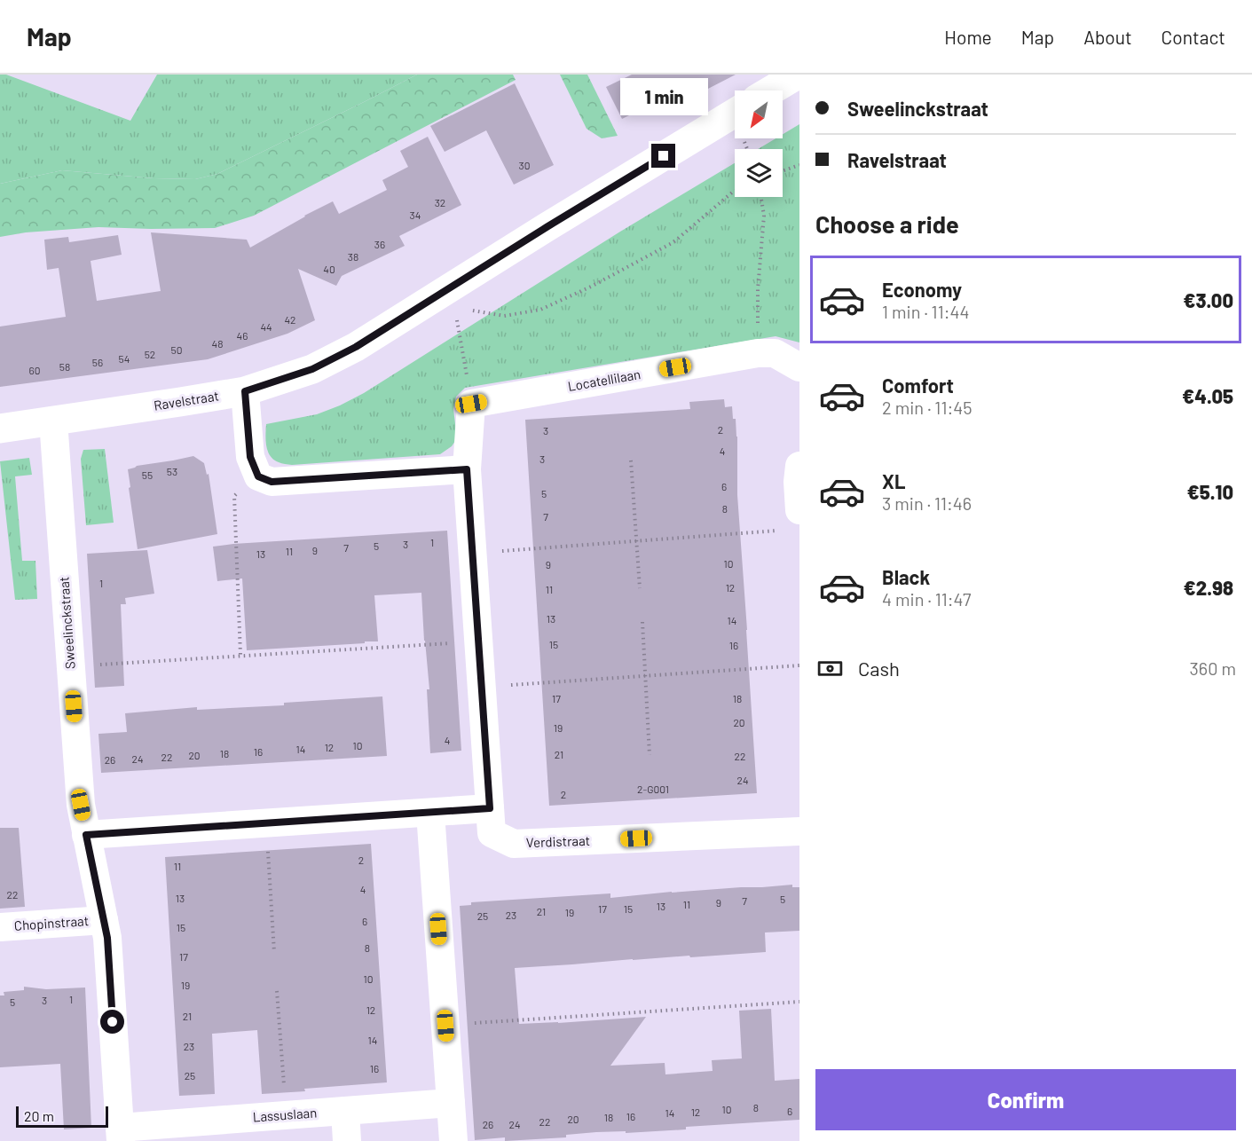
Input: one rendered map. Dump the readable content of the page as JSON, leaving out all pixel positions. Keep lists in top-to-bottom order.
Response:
{
  "streets": {
    "street": [
      "Locatellilaan",
      "Ravelstraat",
      "Sweelinckstraat",
      "Verdistraat",
      "Chopinstraat",
      "Lassuslaan"
    ]
  },
  "crossings": [
    ["Ravelstraat", "Sweelinckstraat"],
    ["Sweelinckstraat", "Chopinstraat"],
    ["Sweelinckstraat", "Lassuslaan"]
  ],
  "house_numbers": [
    "30",
    "32",
    "34",
    "36",
    "38",
    "40",
    "42",
    "44",
    "46",
    "48",
    "50",
    "52",
    "54",
    "56",
    "58",
    "60",
    "2",
    "3",
    "4",
    "3",
    "53",
    "55",
    "6",
    "5",
    "8",
    "7",
    "1",
    "3",
    "5",
    "7",
    "9",
    "11",
    "13",
    "10",
    "9",
    "1",
    "12",
    "11",
    "13",
    "14",
    "15",
    "16",
    "17",
    "18",
    "20",
    "19",
    "4",
    "10",
    "12",
    "14",
    "16",
    "18",
    "21",
    "20",
    "22",
    "22",
    "24",
    "26",
    "24",
    "2-G001",
    "2",
    "2",
    "11",
    "4",
    "22",
    "13",
    "5",
    "7",
    "9",
    "11",
    "13",
    "17",
    "15",
    "21",
    "19",
    "23",
    "25",
    "6",
    "15",
    "8",
    "17",
    "10",
    "19",
    "1",
    "3",
    "5",
    "12",
    "21",
    "14",
    "23",
    "16",
    "25",
    "8",
    "10",
    "6",
    "12",
    "14",
    "16",
    "18",
    "20",
    "22",
    "26",
    "24"
  ],
  "scale_bar": "20 m",
  "north": "bottom left",
  "page": {
    "header": "Map",
    "nav": [
      "Home",
      "Map",
      "About",
      "Contact"
    ],
    "banner": ["Sweelinckstraat", "Ravelstraat"],
    "bubble": "1 min",
    "heading": "Choose a ride",
    "list": [
      {
        "name": "Economy",
        "note": "1 min · 11:44",
        "value": "€3.00"
      },
      {
        "name": "Comfort",
        "note": "2 min · 11:45",
        "value": "€4.05"
      },
      {
        "name": "XL",
        "note": "3 min · 11:46",
        "value": "€5.10"
      },
      {
        "name": "Black",
        "note": "4 min · 11:47",
        "value": "€2.98"
      }
    ],
    "pay": ["Cash", "360 m"],
    "buttons": "Confirm",
    "scale": "20 m"
  }
}
